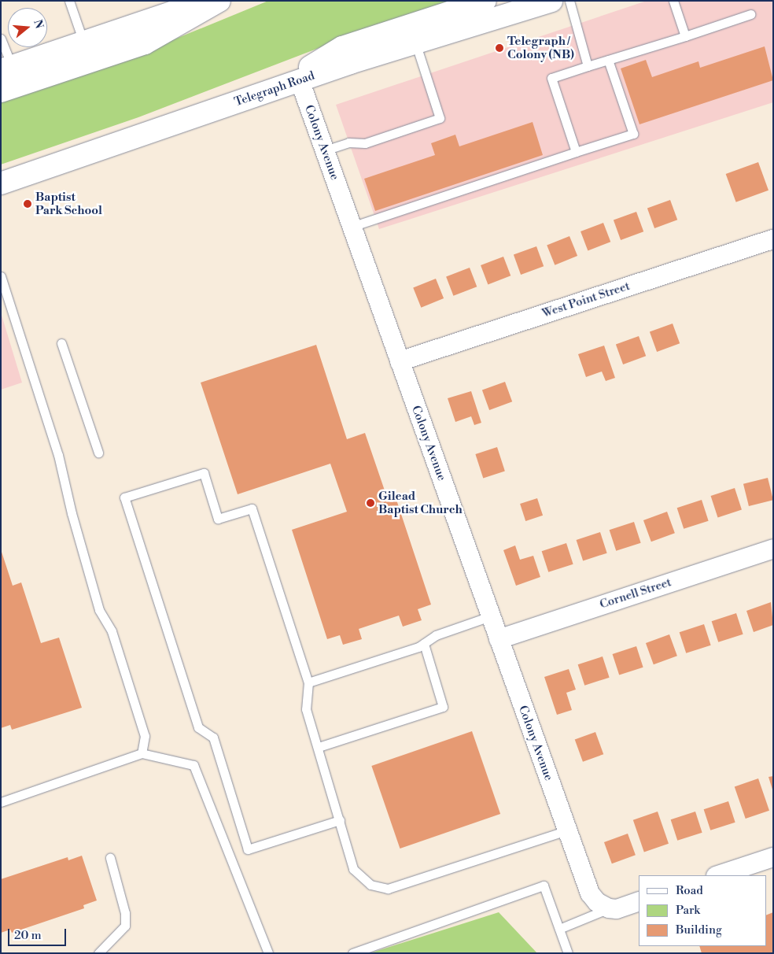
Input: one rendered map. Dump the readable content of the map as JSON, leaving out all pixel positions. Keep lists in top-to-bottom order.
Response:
{
  "streets": {
    "main road": ["Telegraph Road"],
    "street": ["Colony Avenue", "West Point Street", "Cornell Street"]
  },
  "crossings": [
    ["Telegraph Road", "Colony Avenue"],
    ["Colony Avenue", "West Point Street"],
    ["Colony Avenue", "Cornell Street"]
  ],
  "places": ["Telegraph / Colony (NB)", "Baptist Park School", "Gilead Baptist Church"],
  "legend": ["Road", "Park", "Building"],
  "scale_bar": "20 m",
  "north": "right"
}
